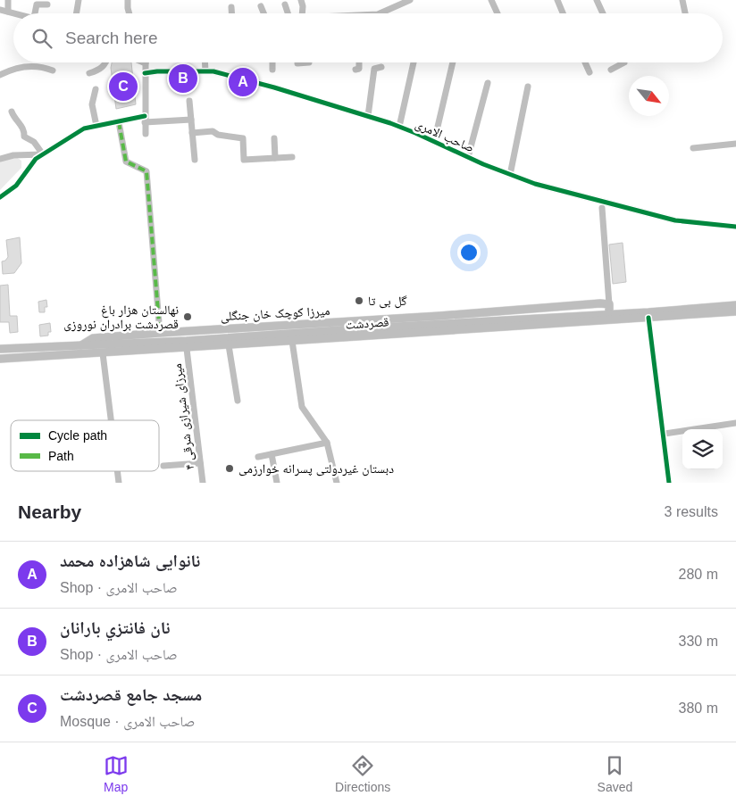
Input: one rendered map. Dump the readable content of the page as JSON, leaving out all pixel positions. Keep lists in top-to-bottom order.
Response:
{
  "streets": {
    "main road": ["میرزا کوچک خان جنگلی", "قصردشت"],
    "street": ["صاحب الامری", "۴ میرزای شیرازی شرقی"]
  },
  "crossings": [
    ["میرزا کوچک خان جنگلی", "قصردشت"],
    ["قصردشت", "۴ میرزای شیرازی شرقی"]
  ],
  "places": ["گل بی تا", "نهالستان هزار باغ قصردشت برادران نوروزی", "دبستان غیردولتی پسرانه خوارزمی"],
  "legend": ["Cycle path", "Path"],
  "north": "bottom right",
  "page": {
    "search": "Search here",
    "pins": ["B", "A", "C"],
    "heading": ["Nearby", "3 results"],
    "list": [
      {
        "mark": "A",
        "name": "نانوایی شاهزاده محمد",
        "note": "Shop · صاحب الامری",
        "value": "280 m"
      },
      {
        "mark": "B",
        "name": "نان فانتزي بارانان",
        "note": "Shop · صاحب الامری",
        "value": "330 m"
      },
      {
        "mark": "C",
        "name": "مسجد جامع قصردشت",
        "note": "Mosque · صاحب الامری",
        "value": "380 m"
      }
    ],
    "nav": ["Map", "Directions", "Saved"]
  }
}
